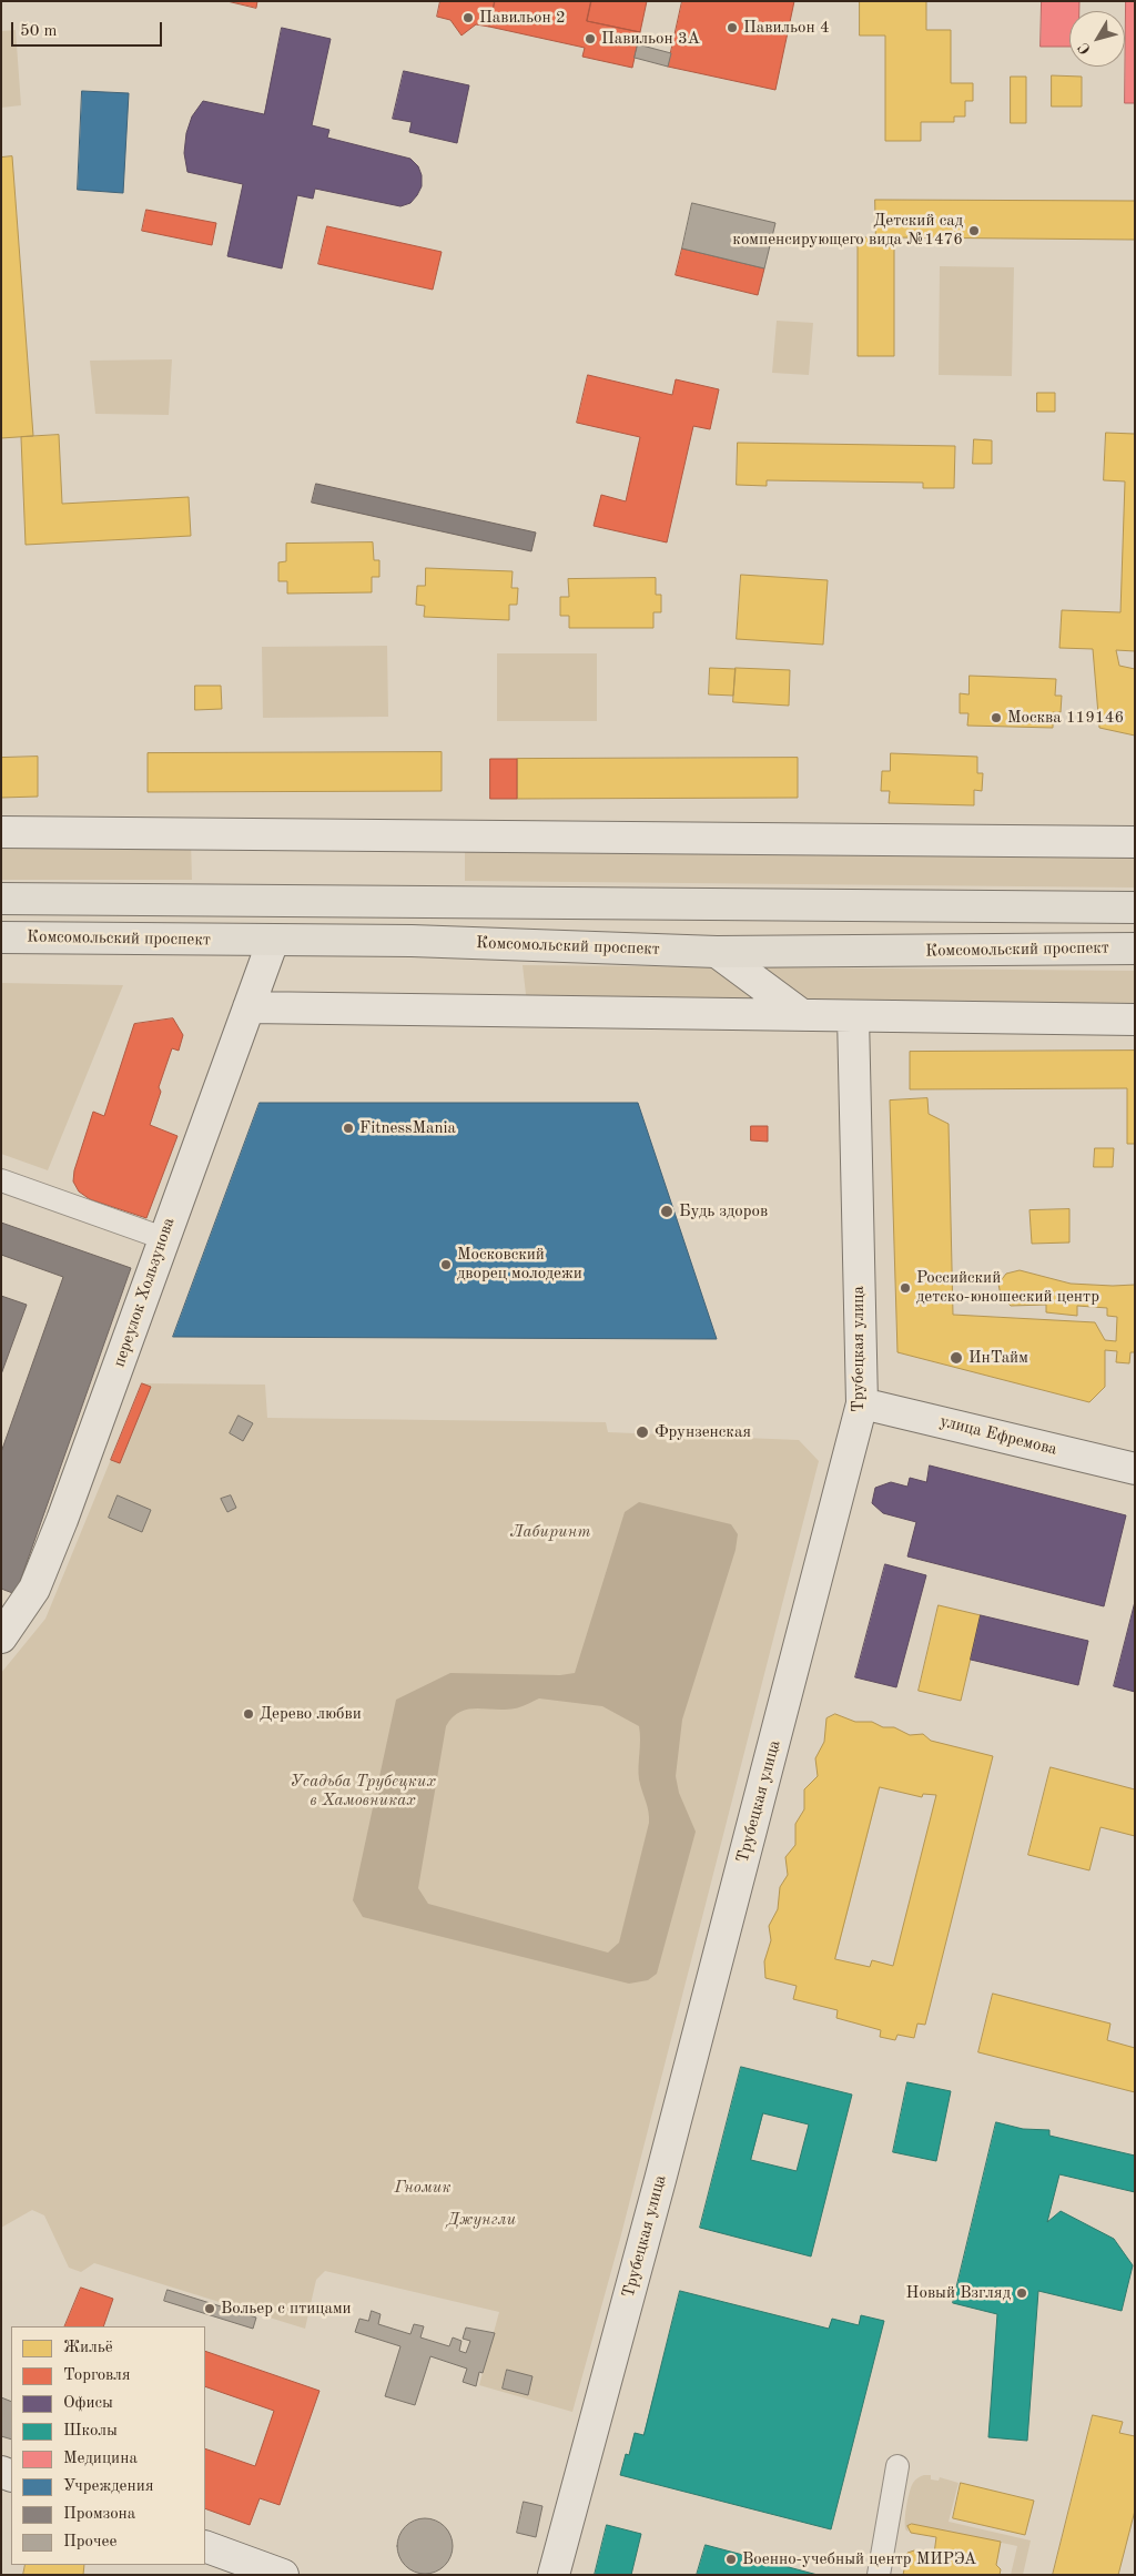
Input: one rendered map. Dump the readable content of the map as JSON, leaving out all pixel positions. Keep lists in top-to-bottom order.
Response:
{
  "streets": {
    "main road": ["Комсомольский проспект"],
    "street": ["переулок Хользунова", "Трубецкая улица", "улица Ефремова"]
  },
  "crossings": [
    ["Комсомольский проспект", "переулок Хользунова"],
    ["Трубецкая улица", "улица Ефремова"]
  ],
  "parks": [
    "Лабиринт",
    "Усадьба Трубецких в Хамовниках",
    "Гномик",
    "Джунгли"
  ],
  "places": [
    "Павильон 2",
    "Павильон 4",
    "Павильон 3А",
    "Детский сад компенсирующего вида №1476",
    "Москва 119146",
    "FitnessMania",
    "Будь здоров",
    "Московский дворец молодежи",
    "Российский детско-юношеский центр",
    "ИнТайм",
    "Фрунзенская",
    "Дерево любви",
    "Новый Взгляд",
    "Вольер с птицами",
    "Военно-учебный центр МИРЭА"
  ],
  "legend": [
    "Жильё",
    "Торговля",
    "Офисы",
    "Школы",
    "Медицина",
    "Учреждения",
    "Промзона",
    "Прочее"
  ],
  "scale_bar": "50 m",
  "north": "bottom left"
}
